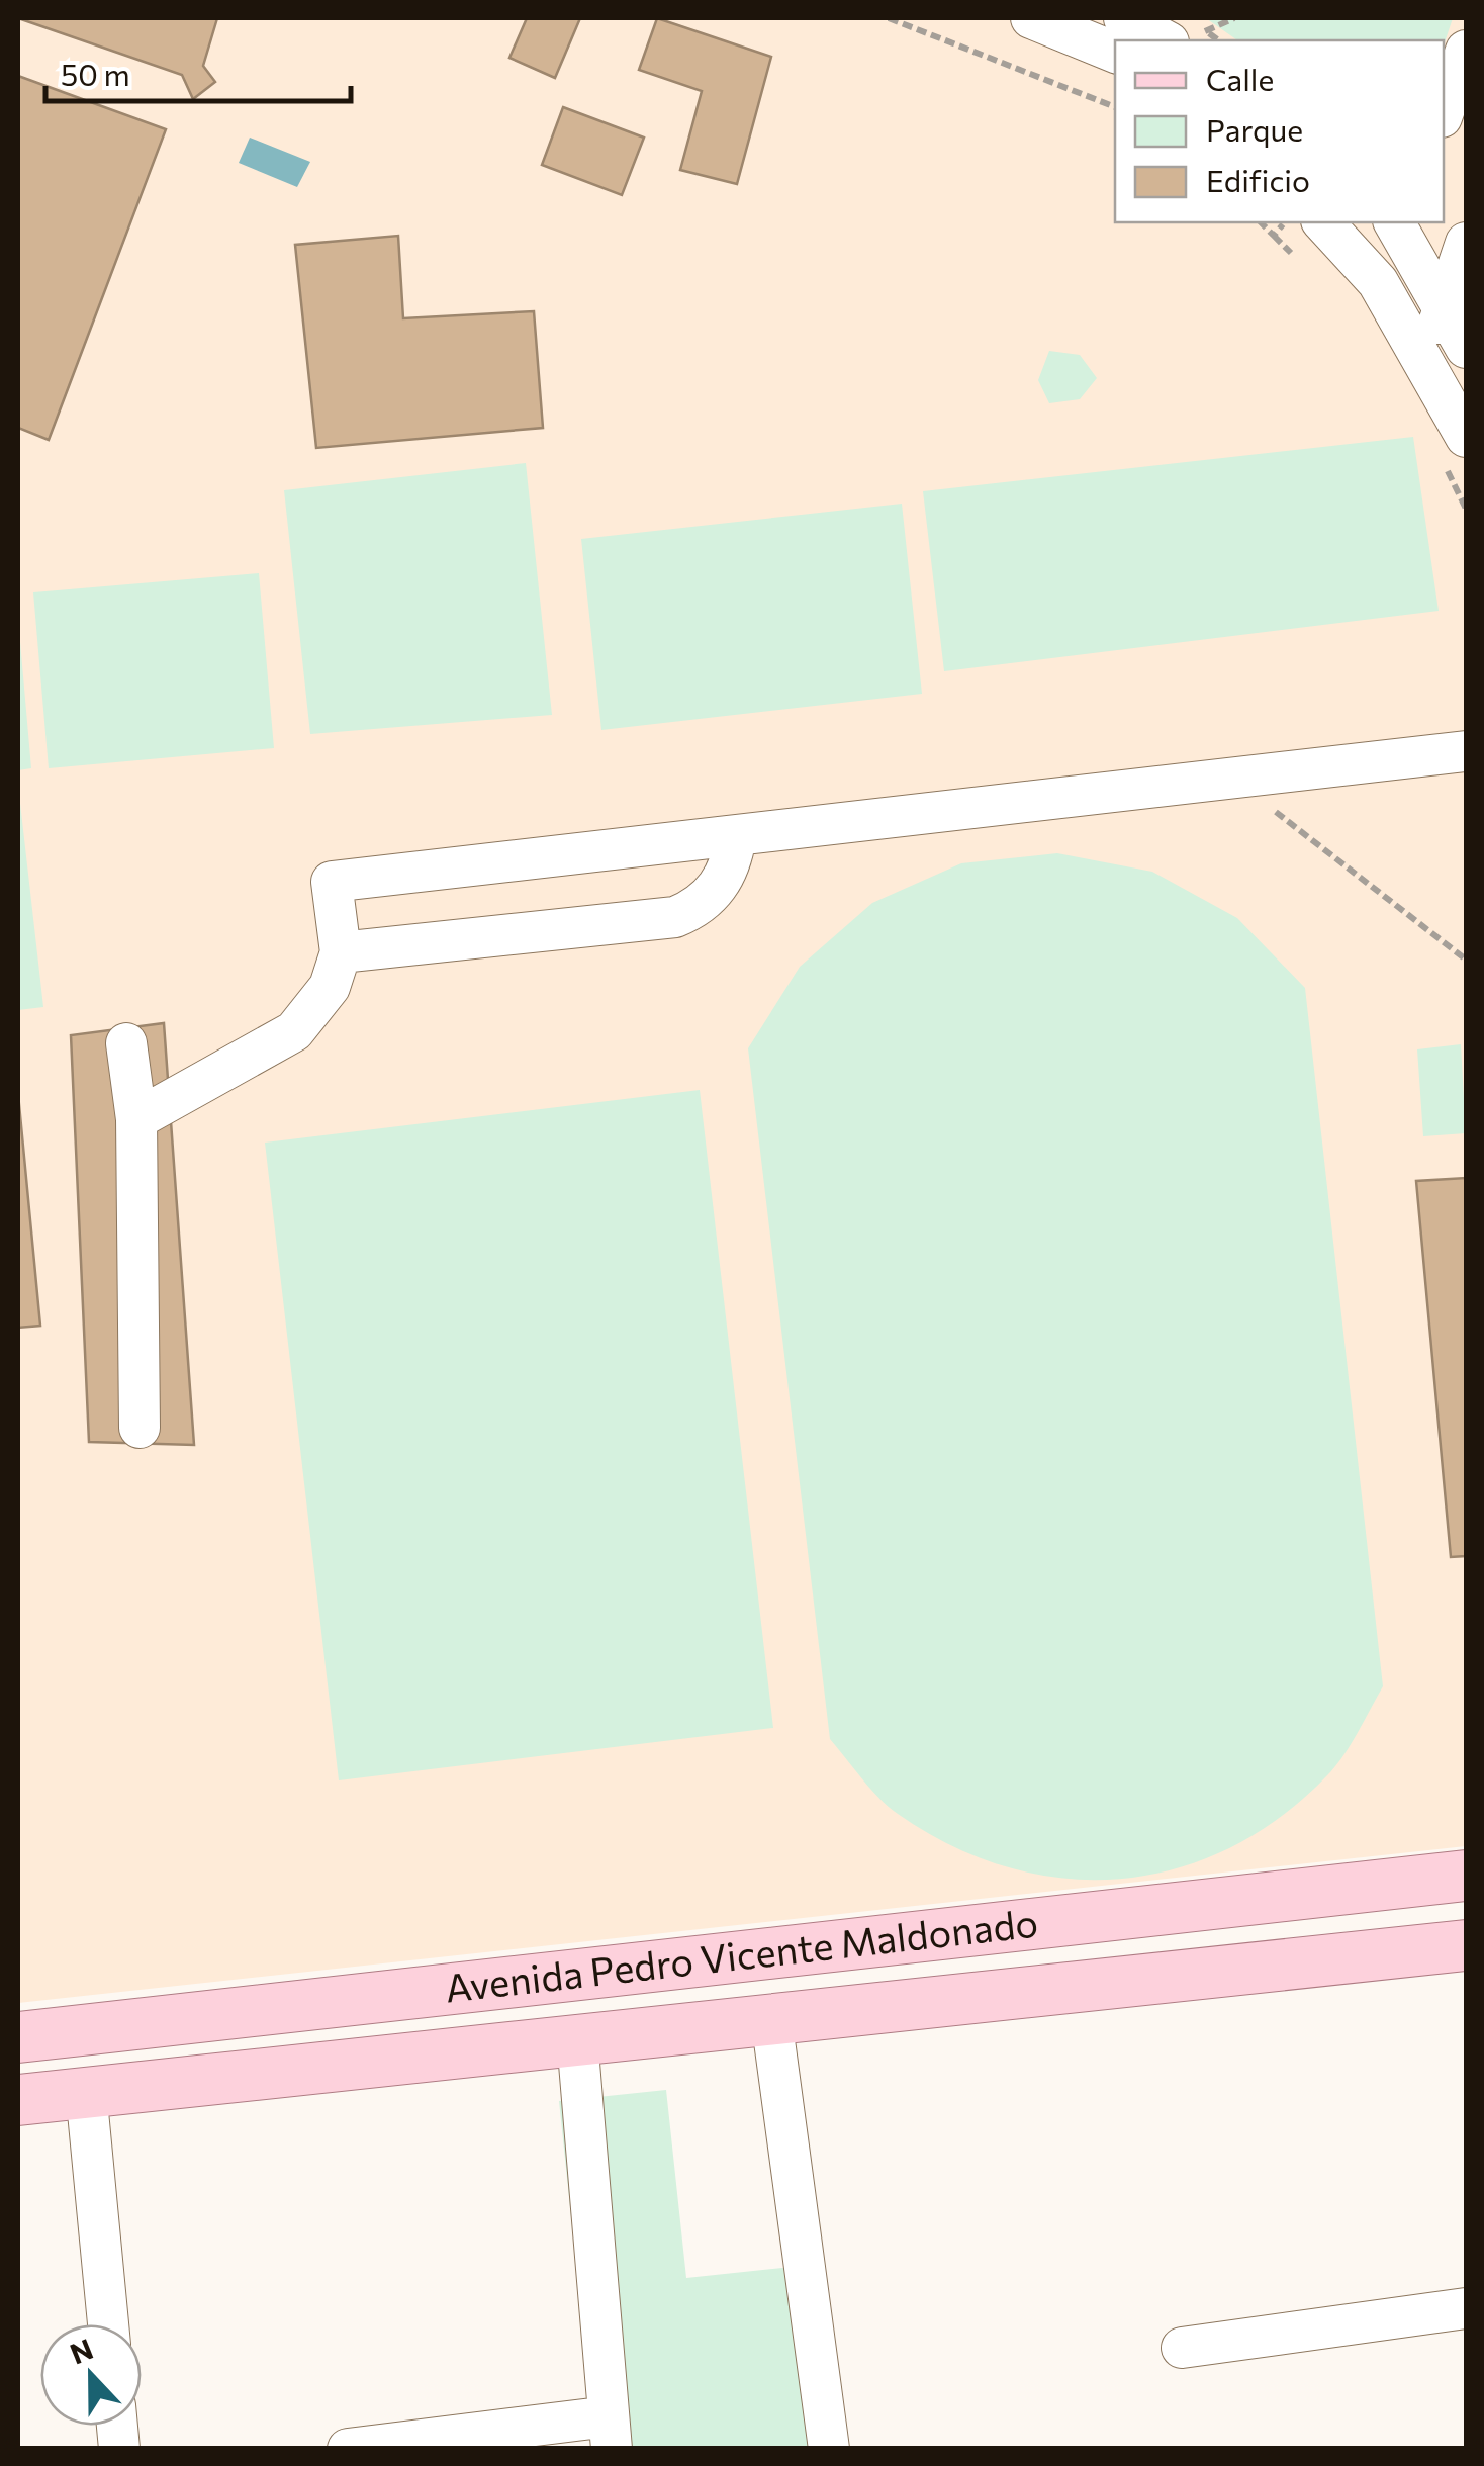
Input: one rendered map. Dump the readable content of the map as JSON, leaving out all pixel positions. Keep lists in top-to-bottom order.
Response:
{
  "streets": {
    "main road": ["Avenida Pedro Vicente Maldonado"]
  },
  "legend": ["Calle", "Parque", "Edificio"],
  "scale_bar": "50 m",
  "north": "top"
}
